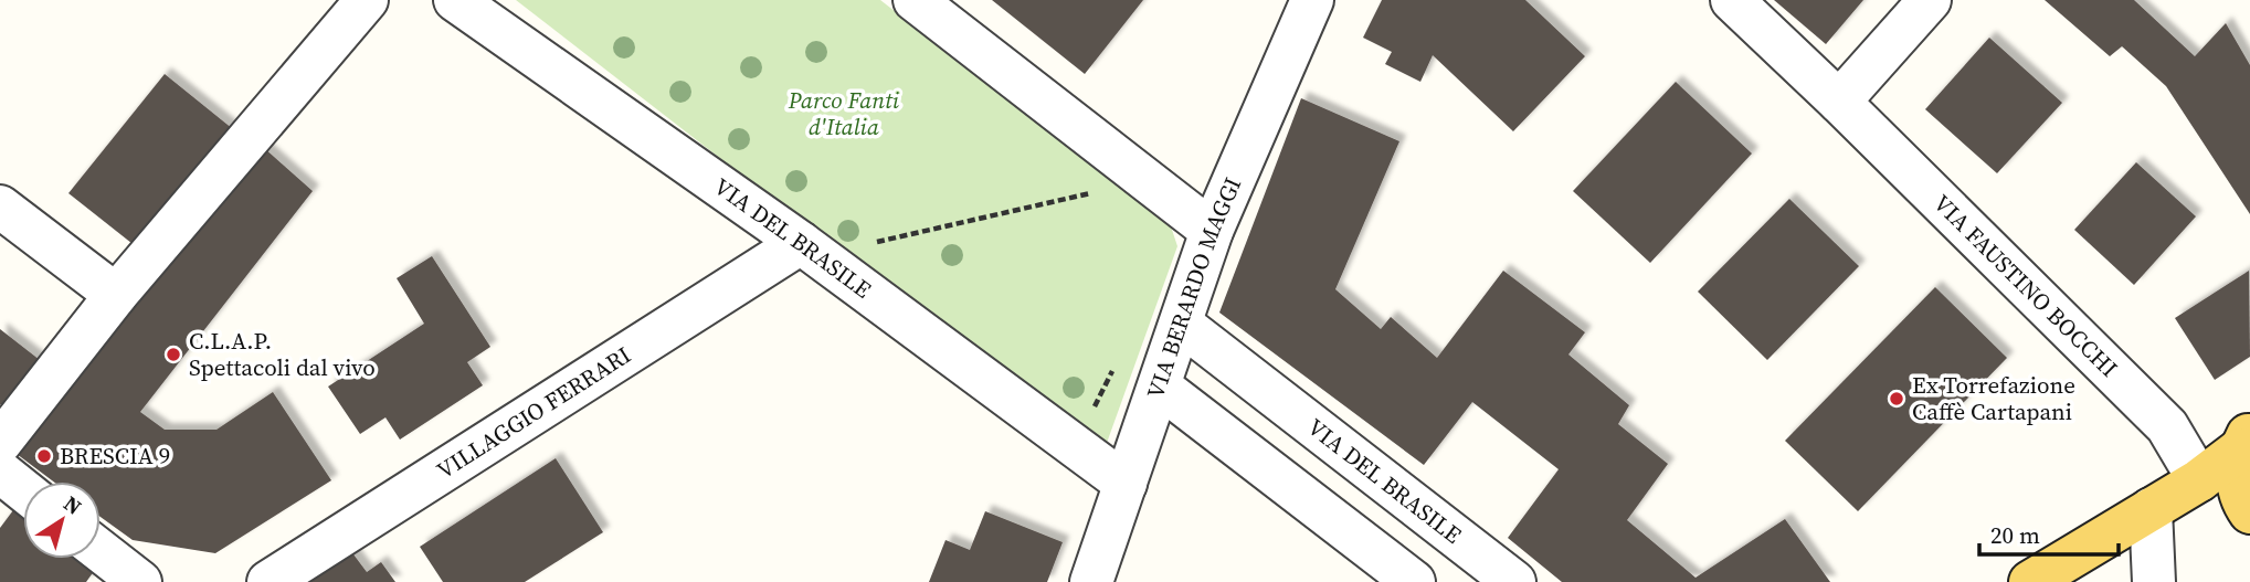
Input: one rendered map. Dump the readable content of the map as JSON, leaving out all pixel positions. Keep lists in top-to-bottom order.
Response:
{
  "streets": {
    "street": [
      "VIA DEL BRASILE",
      "VIA FAUSTINO BOCCHI",
      "VIA BERARDO MAGGI",
      "VILLAGGIO FERRARI"
    ]
  },
  "crossings": [
    ["VIA DEL BRASILE", "VIA BERARDO MAGGI"],
    ["VIA DEL BRASILE", "VILLAGGIO FERRARI"]
  ],
  "parks": ["Parco Fanti d'Italia"],
  "places": ["C.L.A.P. Spettacoli dal vivo", "Ex Torrefazione Caffè Cartapani", "BRESCIA 9"],
  "scale_bar": "20 m",
  "north": "top right"
}
